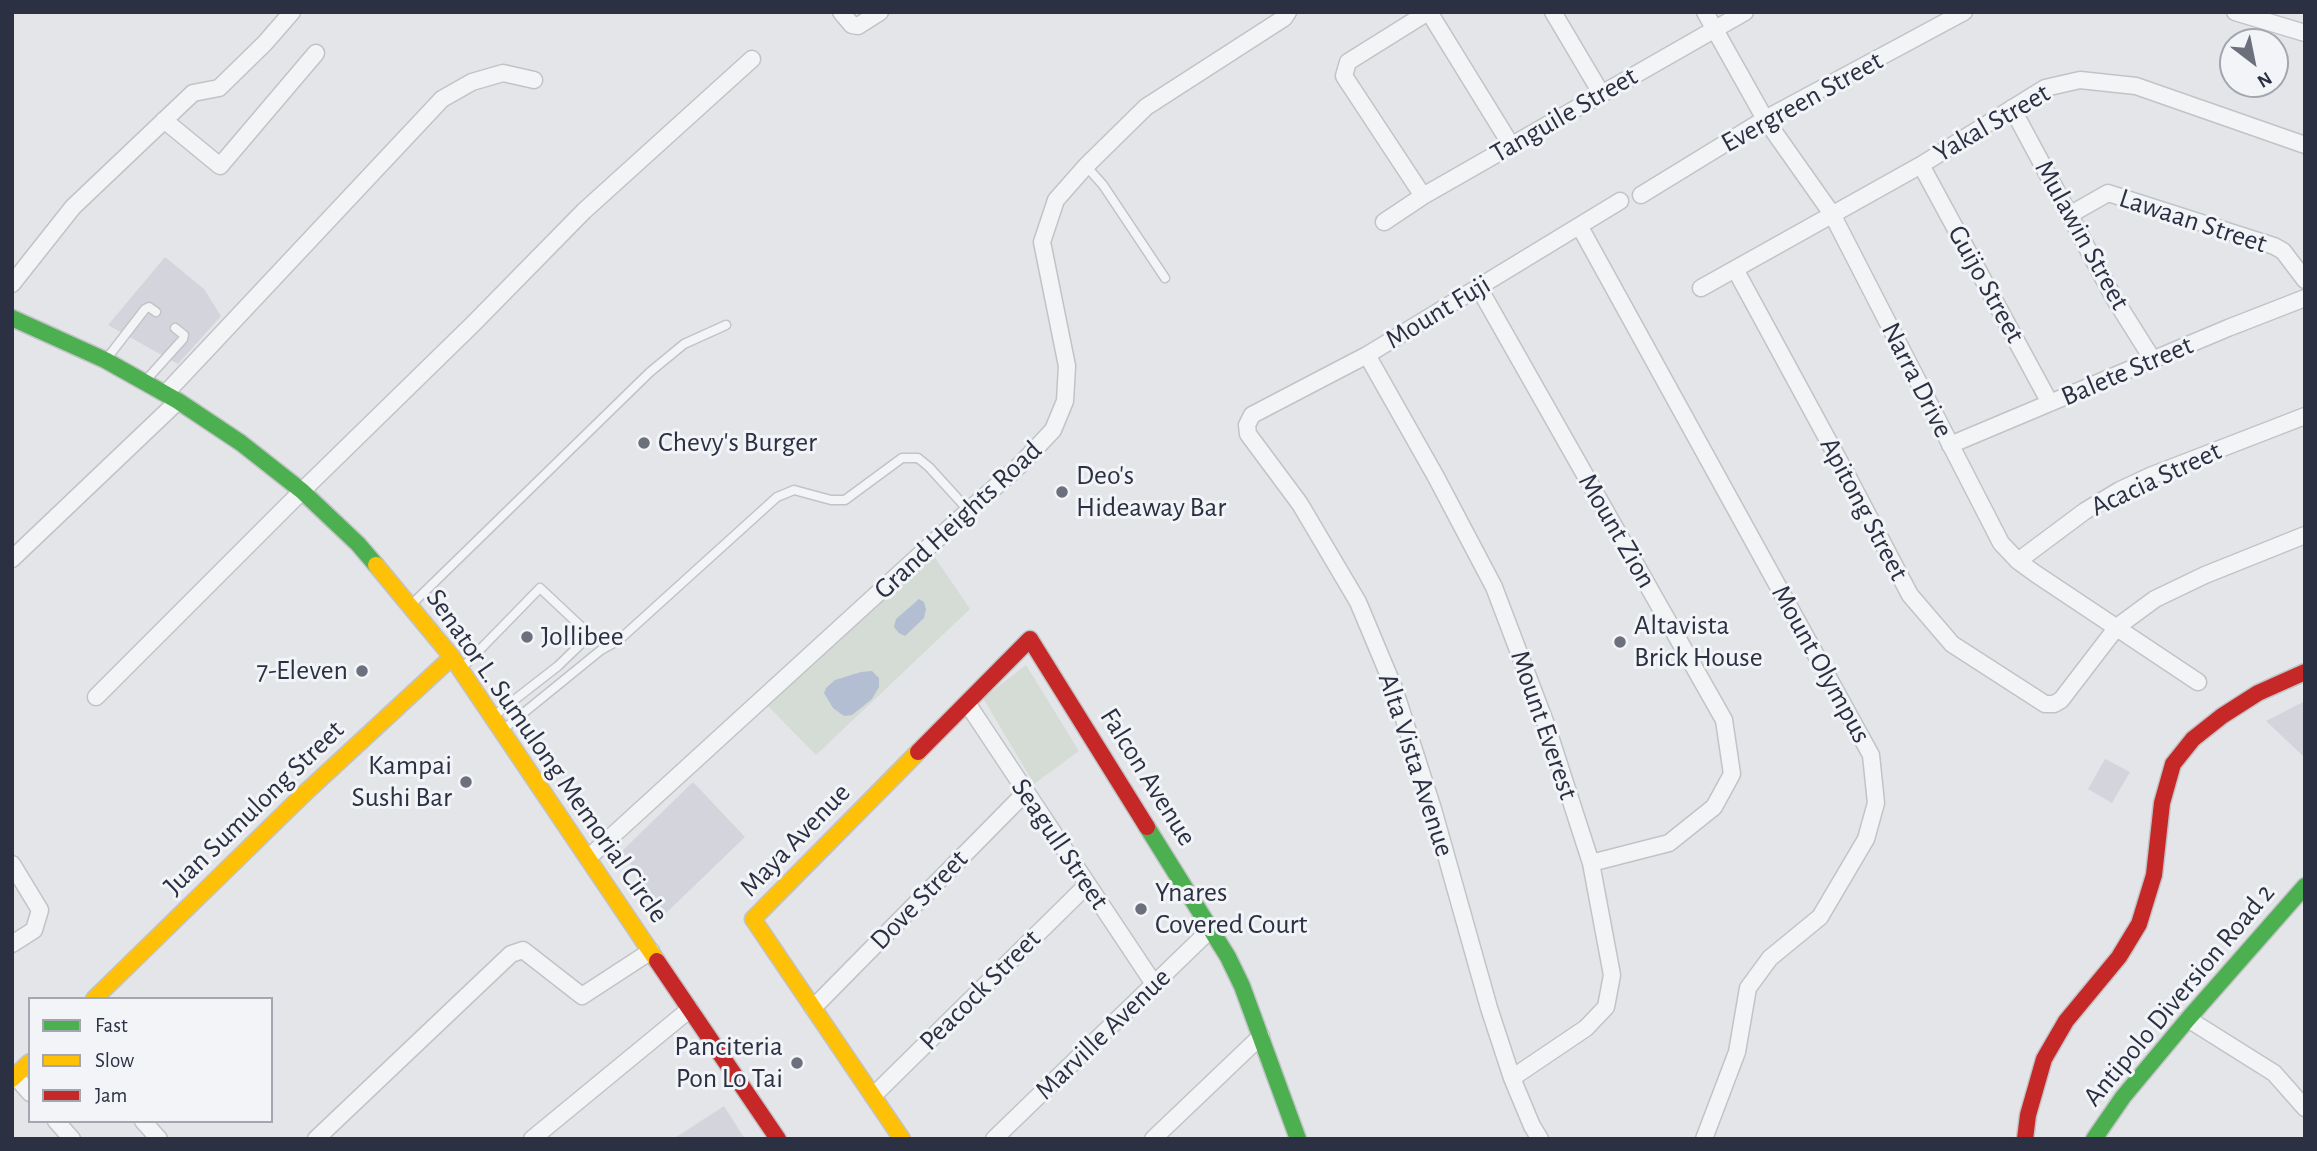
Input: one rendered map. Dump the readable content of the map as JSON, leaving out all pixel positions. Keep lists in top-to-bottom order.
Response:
{
  "streets": {
    "main road": [
      "Senator L. Sumulong Memorial Circle",
      "Falcon Avenue",
      "Juan Sumulong Street",
      "Maya Avenue",
      "Antipolo Diversion Road 2"
    ],
    "street": [
      "Evergreen Street",
      "Tanguile Street",
      "Yakal Street",
      "Lawaan Street",
      "Mulawin Street",
      "Guijo Street",
      "Mount Fuji",
      "Balete Street",
      "Narra Drive",
      "Acacia Street",
      "Apitong Street",
      "Grand Heights Road",
      "Mount Zion",
      "Mount Olympus",
      "Mount Everest",
      "Alta Vista Avenue",
      "Seagull Street",
      "Dove Street",
      "Peacock Street",
      "Marville Avenue"
    ]
  },
  "crossings": [
    ["Evergreen Street", "Narra Drive"],
    ["Tanguile Street", "Narra Drive"],
    ["Yakal Street", "Mulawin Street"],
    ["Yakal Street", "Guijo Street"],
    ["Yakal Street", "Narra Drive"],
    ["Yakal Street", "Apitong Street"],
    ["Lawaan Street", "Mulawin Street"],
    ["Mulawin Street", "Balete Street"],
    ["Guijo Street", "Balete Street"],
    ["Mount Fuji", "Mount Zion"],
    ["Mount Fuji", "Mount Olympus"],
    ["Mount Fuji", "Mount Everest"],
    ["Mount Fuji", "Alta Vista Avenue"],
    ["Balete Street", "Narra Drive"],
    ["Narra Drive", "Acacia Street"],
    ["Narra Drive", "Apitong Street"],
    ["Grand Heights Road", "Senator L. Sumulong Memorial Circle"],
    ["Mount Zion", "Mount Everest"],
    ["Mount Everest", "Alta Vista Avenue"],
    ["Senator L. Sumulong Memorial Circle", "Juan Sumulong Street"],
    ["Falcon Avenue", "Maya Avenue"],
    ["Falcon Avenue", "Marville Avenue"],
    ["Maya Avenue", "Seagull Street"],
    ["Maya Avenue", "Dove Street"],
    ["Maya Avenue", "Peacock Street"],
    ["Seagull Street", "Dove Street"],
    ["Seagull Street", "Peacock Street"],
    ["Seagull Street", "Marville Avenue"]
  ],
  "places": [
    "Chevy's Burger",
    "Deo's Hideaway Bar",
    "Jollibee",
    "Altavista Brick House",
    "7-Eleven",
    "Kampai Sushi Bar",
    "Ynares Covered Court",
    "Panciteria Pon Lo Tai"
  ],
  "legend": ["Fast", "Slow", "Jam"],
  "north": "bottom right"
}
